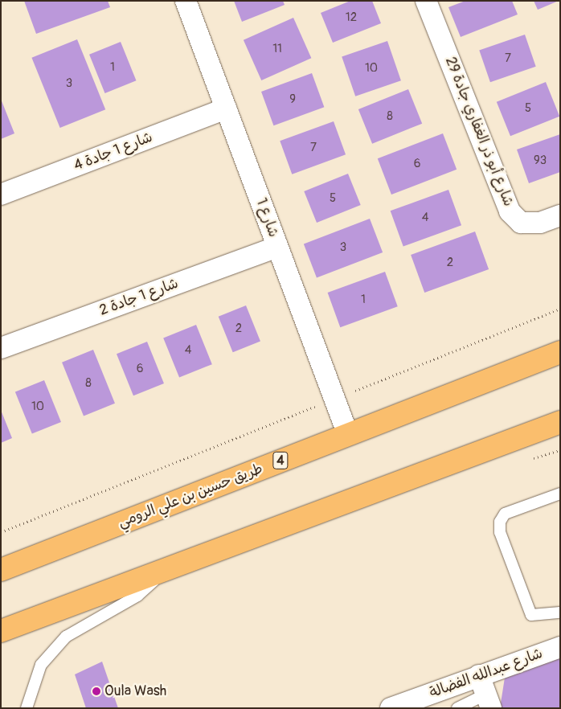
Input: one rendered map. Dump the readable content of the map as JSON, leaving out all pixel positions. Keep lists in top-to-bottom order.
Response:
{
  "streets": {
    "highway": ["4", "طريق حسين بن علي الرومي"],
    "street": [
      "شارع أبو ذر الغفاري جادة 29",
      "شارع 1 جادة 4",
      "شارع 1",
      "شارع 1 جادة 2",
      "شارع عبدالله الفضالة"
    ]
  },
  "crossings": [
    ["شارع 1 جادة 4", "شارع 1"],
    ["شارع 1", "شارع 1 جادة 2"],
    ["شارع 1", "طريق حسين بن علي الرومي"]
  ],
  "places": ["Oula Wash"],
  "house_numbers": [
    "12",
    "11",
    "7",
    "1",
    "10",
    "3",
    "9",
    "5",
    "8",
    "7",
    "93",
    "6",
    "5",
    "4",
    "3",
    "2",
    "1",
    "2",
    "4",
    "6",
    "8",
    "10"
  ]
}
